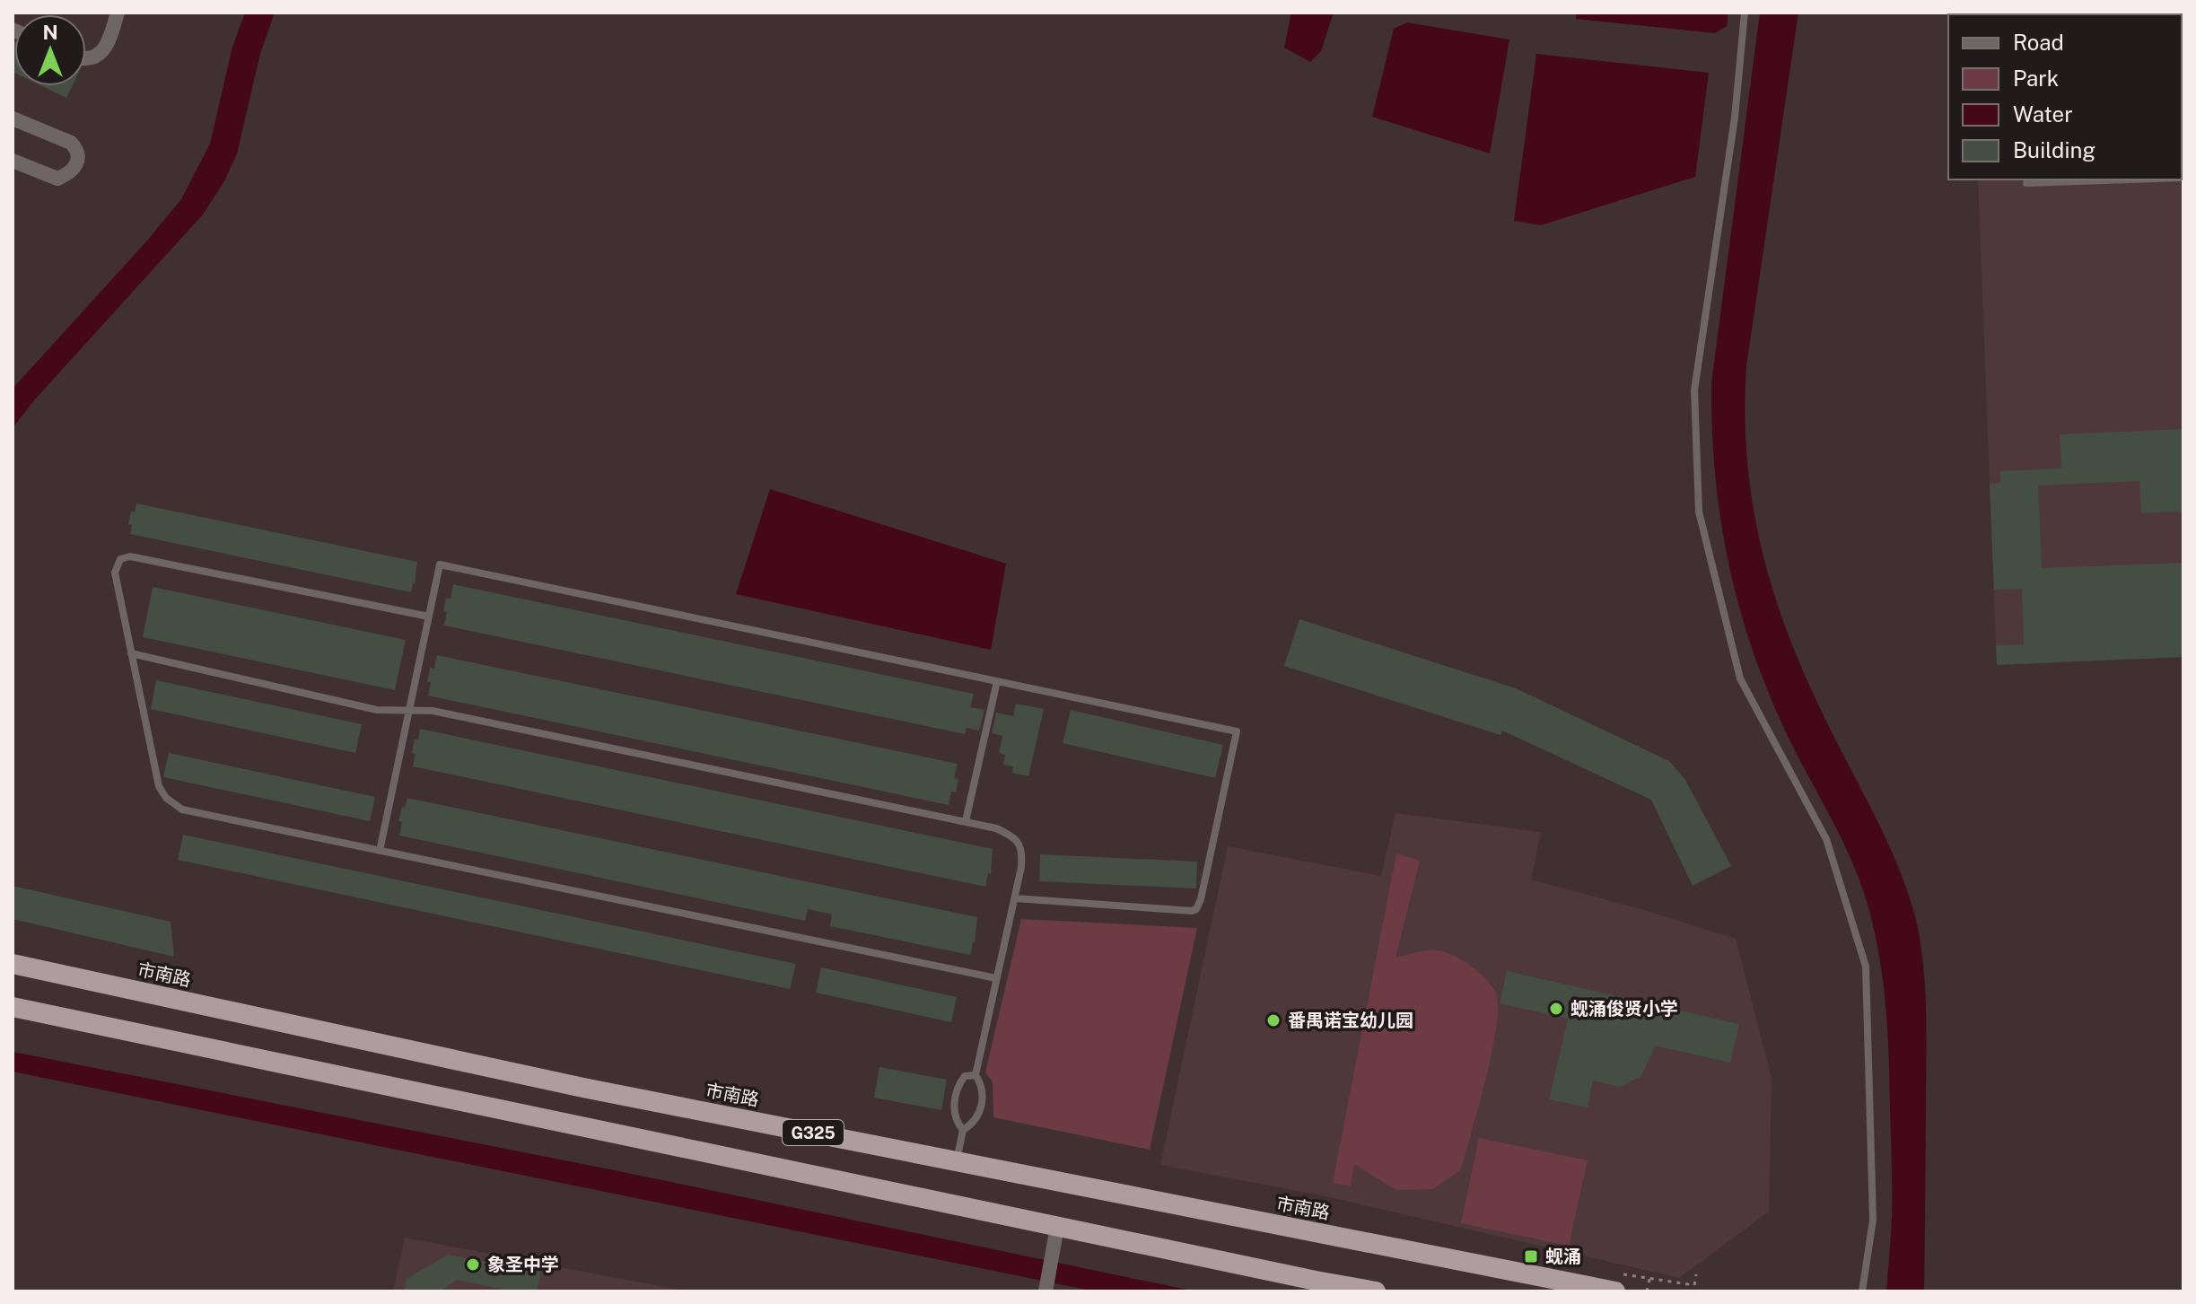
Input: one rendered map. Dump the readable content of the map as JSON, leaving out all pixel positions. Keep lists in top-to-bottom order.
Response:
{
  "streets": {
    "highway": ["市南路", "G325"]
  },
  "places": {
    "other": ["蚬涌俊贤小学", "番禺诺宝幼儿园", "象圣中学"],
    "transit": ["蚬涌"]
  },
  "legend": [
    "Road",
    "Park",
    "Water",
    "Building"
  ],
  "north": "top"
}
